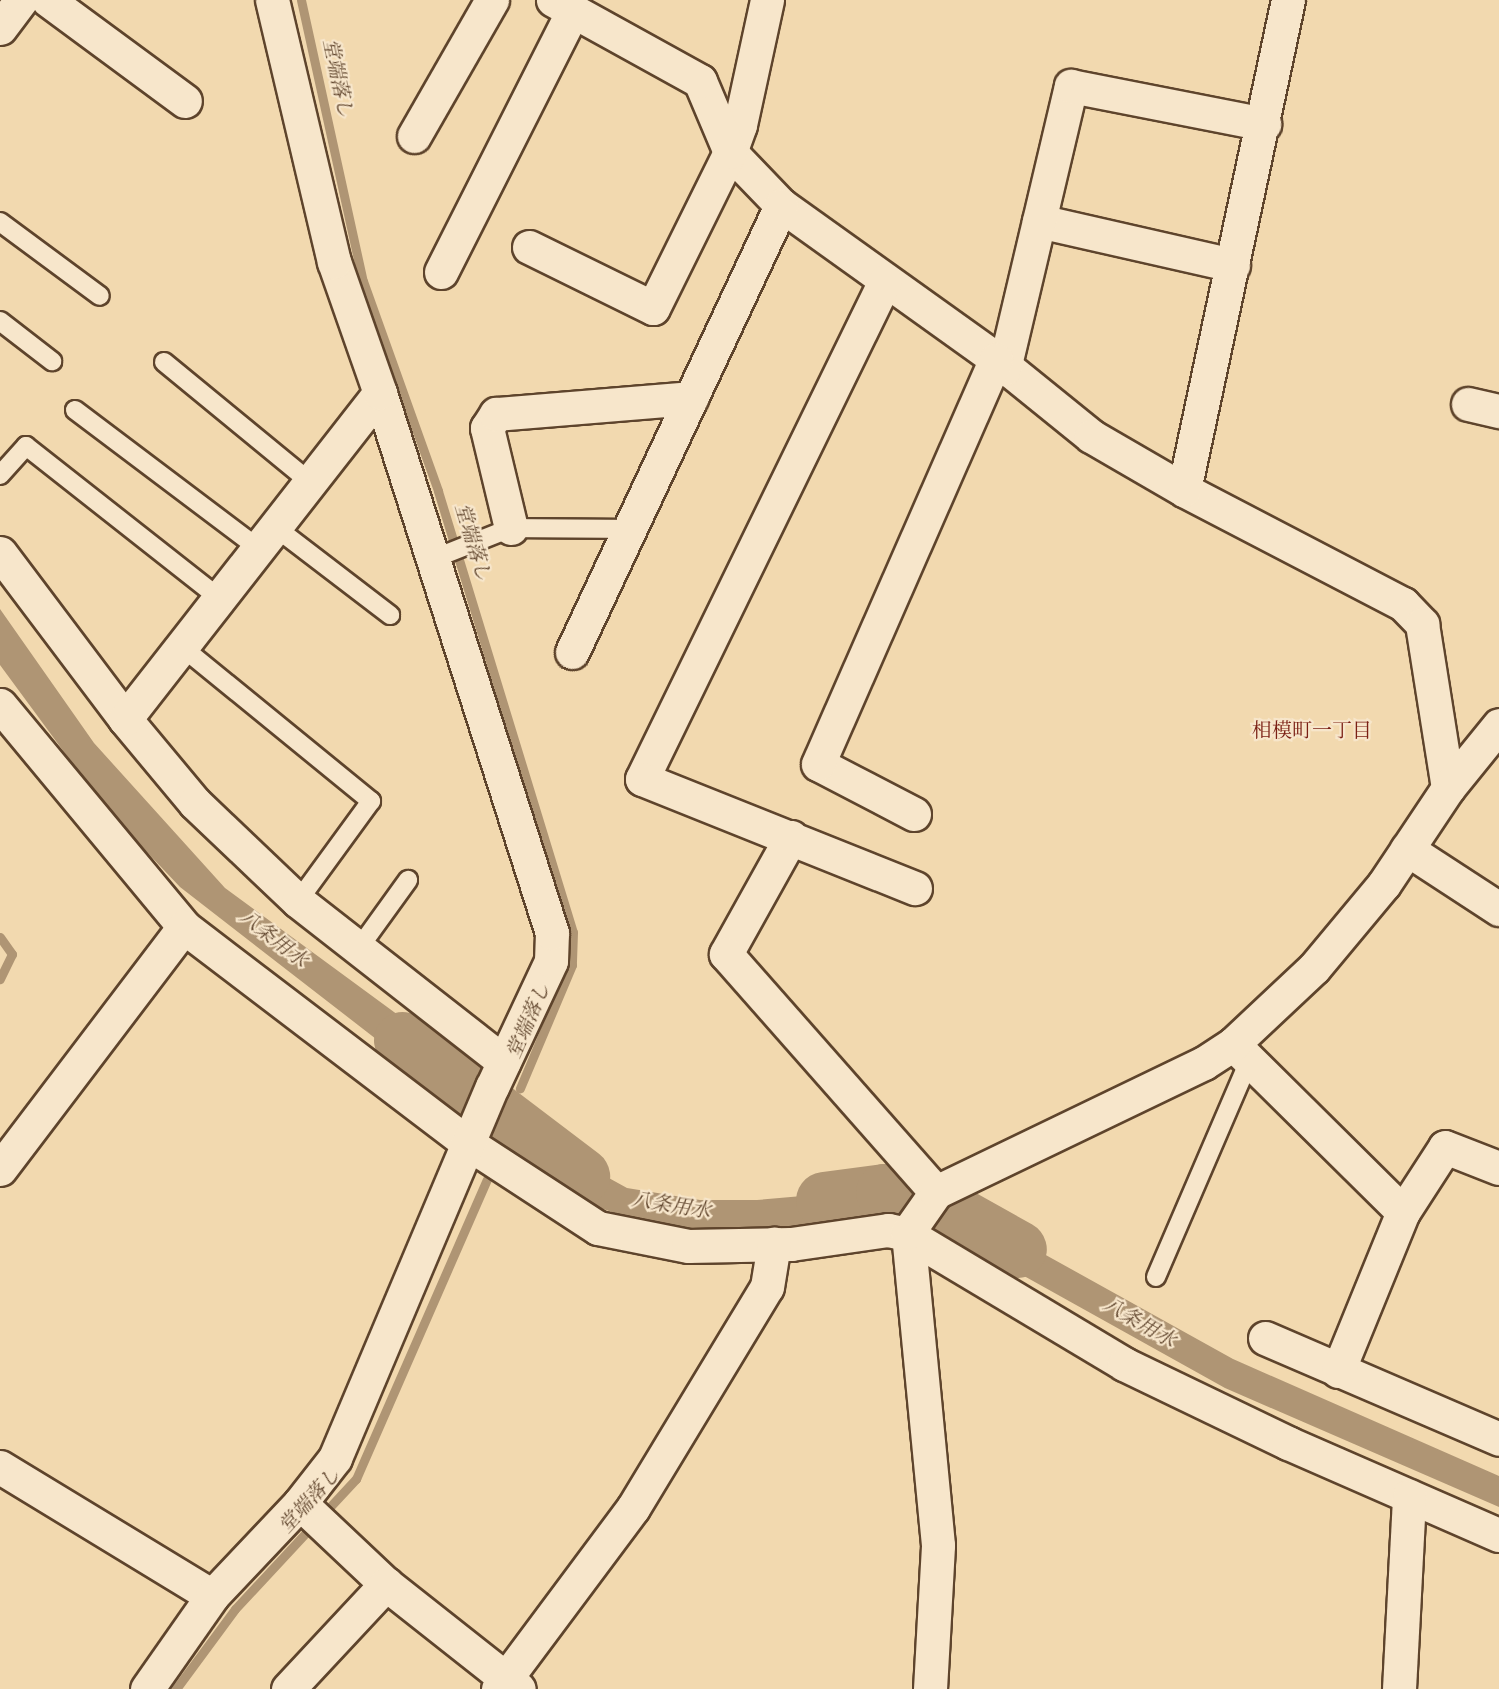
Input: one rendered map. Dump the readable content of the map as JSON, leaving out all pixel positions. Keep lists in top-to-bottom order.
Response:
{
  "districts": ["相模町一丁目"],
  "water": ["堂端落し", "八条用水"]
}
